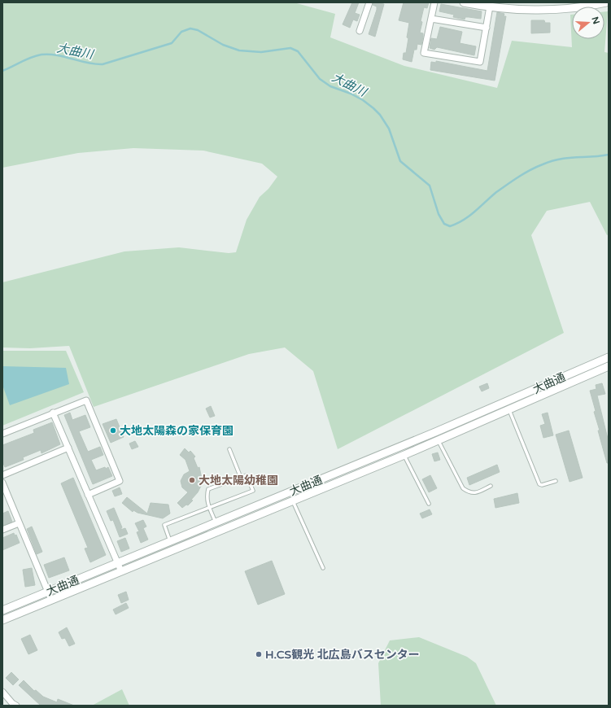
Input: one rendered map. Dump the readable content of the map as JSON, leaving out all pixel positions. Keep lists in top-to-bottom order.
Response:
{
  "streets": {
    "street": ["大曲通"]
  },
  "water": ["大曲川"],
  "places": ["大地太陽森の家保育園", "大地太陽幼稚園", "H.CS観光 北広島バスセンター"],
  "north": "right"
}
